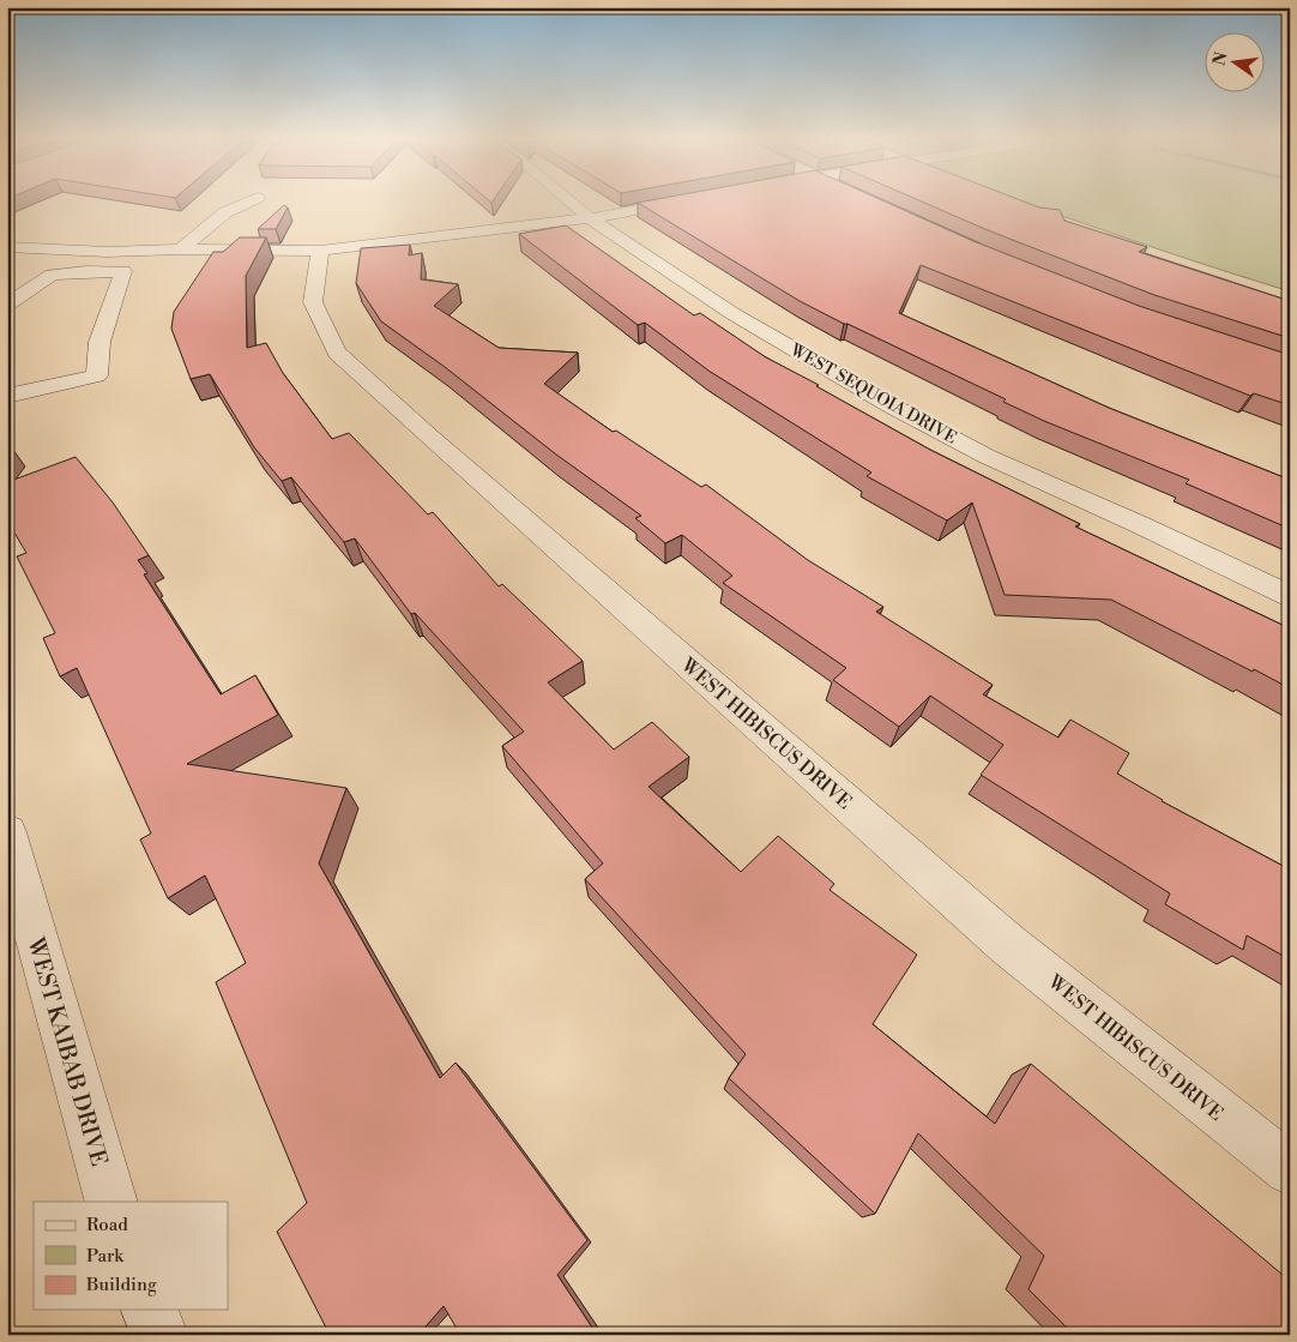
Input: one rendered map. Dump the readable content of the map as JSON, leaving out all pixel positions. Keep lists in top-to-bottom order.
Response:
{
  "streets": {
    "street": ["WEST SEQUOIA DRIVE", "WEST HIBISCUS DRIVE", "WEST KAIBAB DRIVE"]
  },
  "legend": ["Road", "Park", "Building"],
  "north": "left"
}
